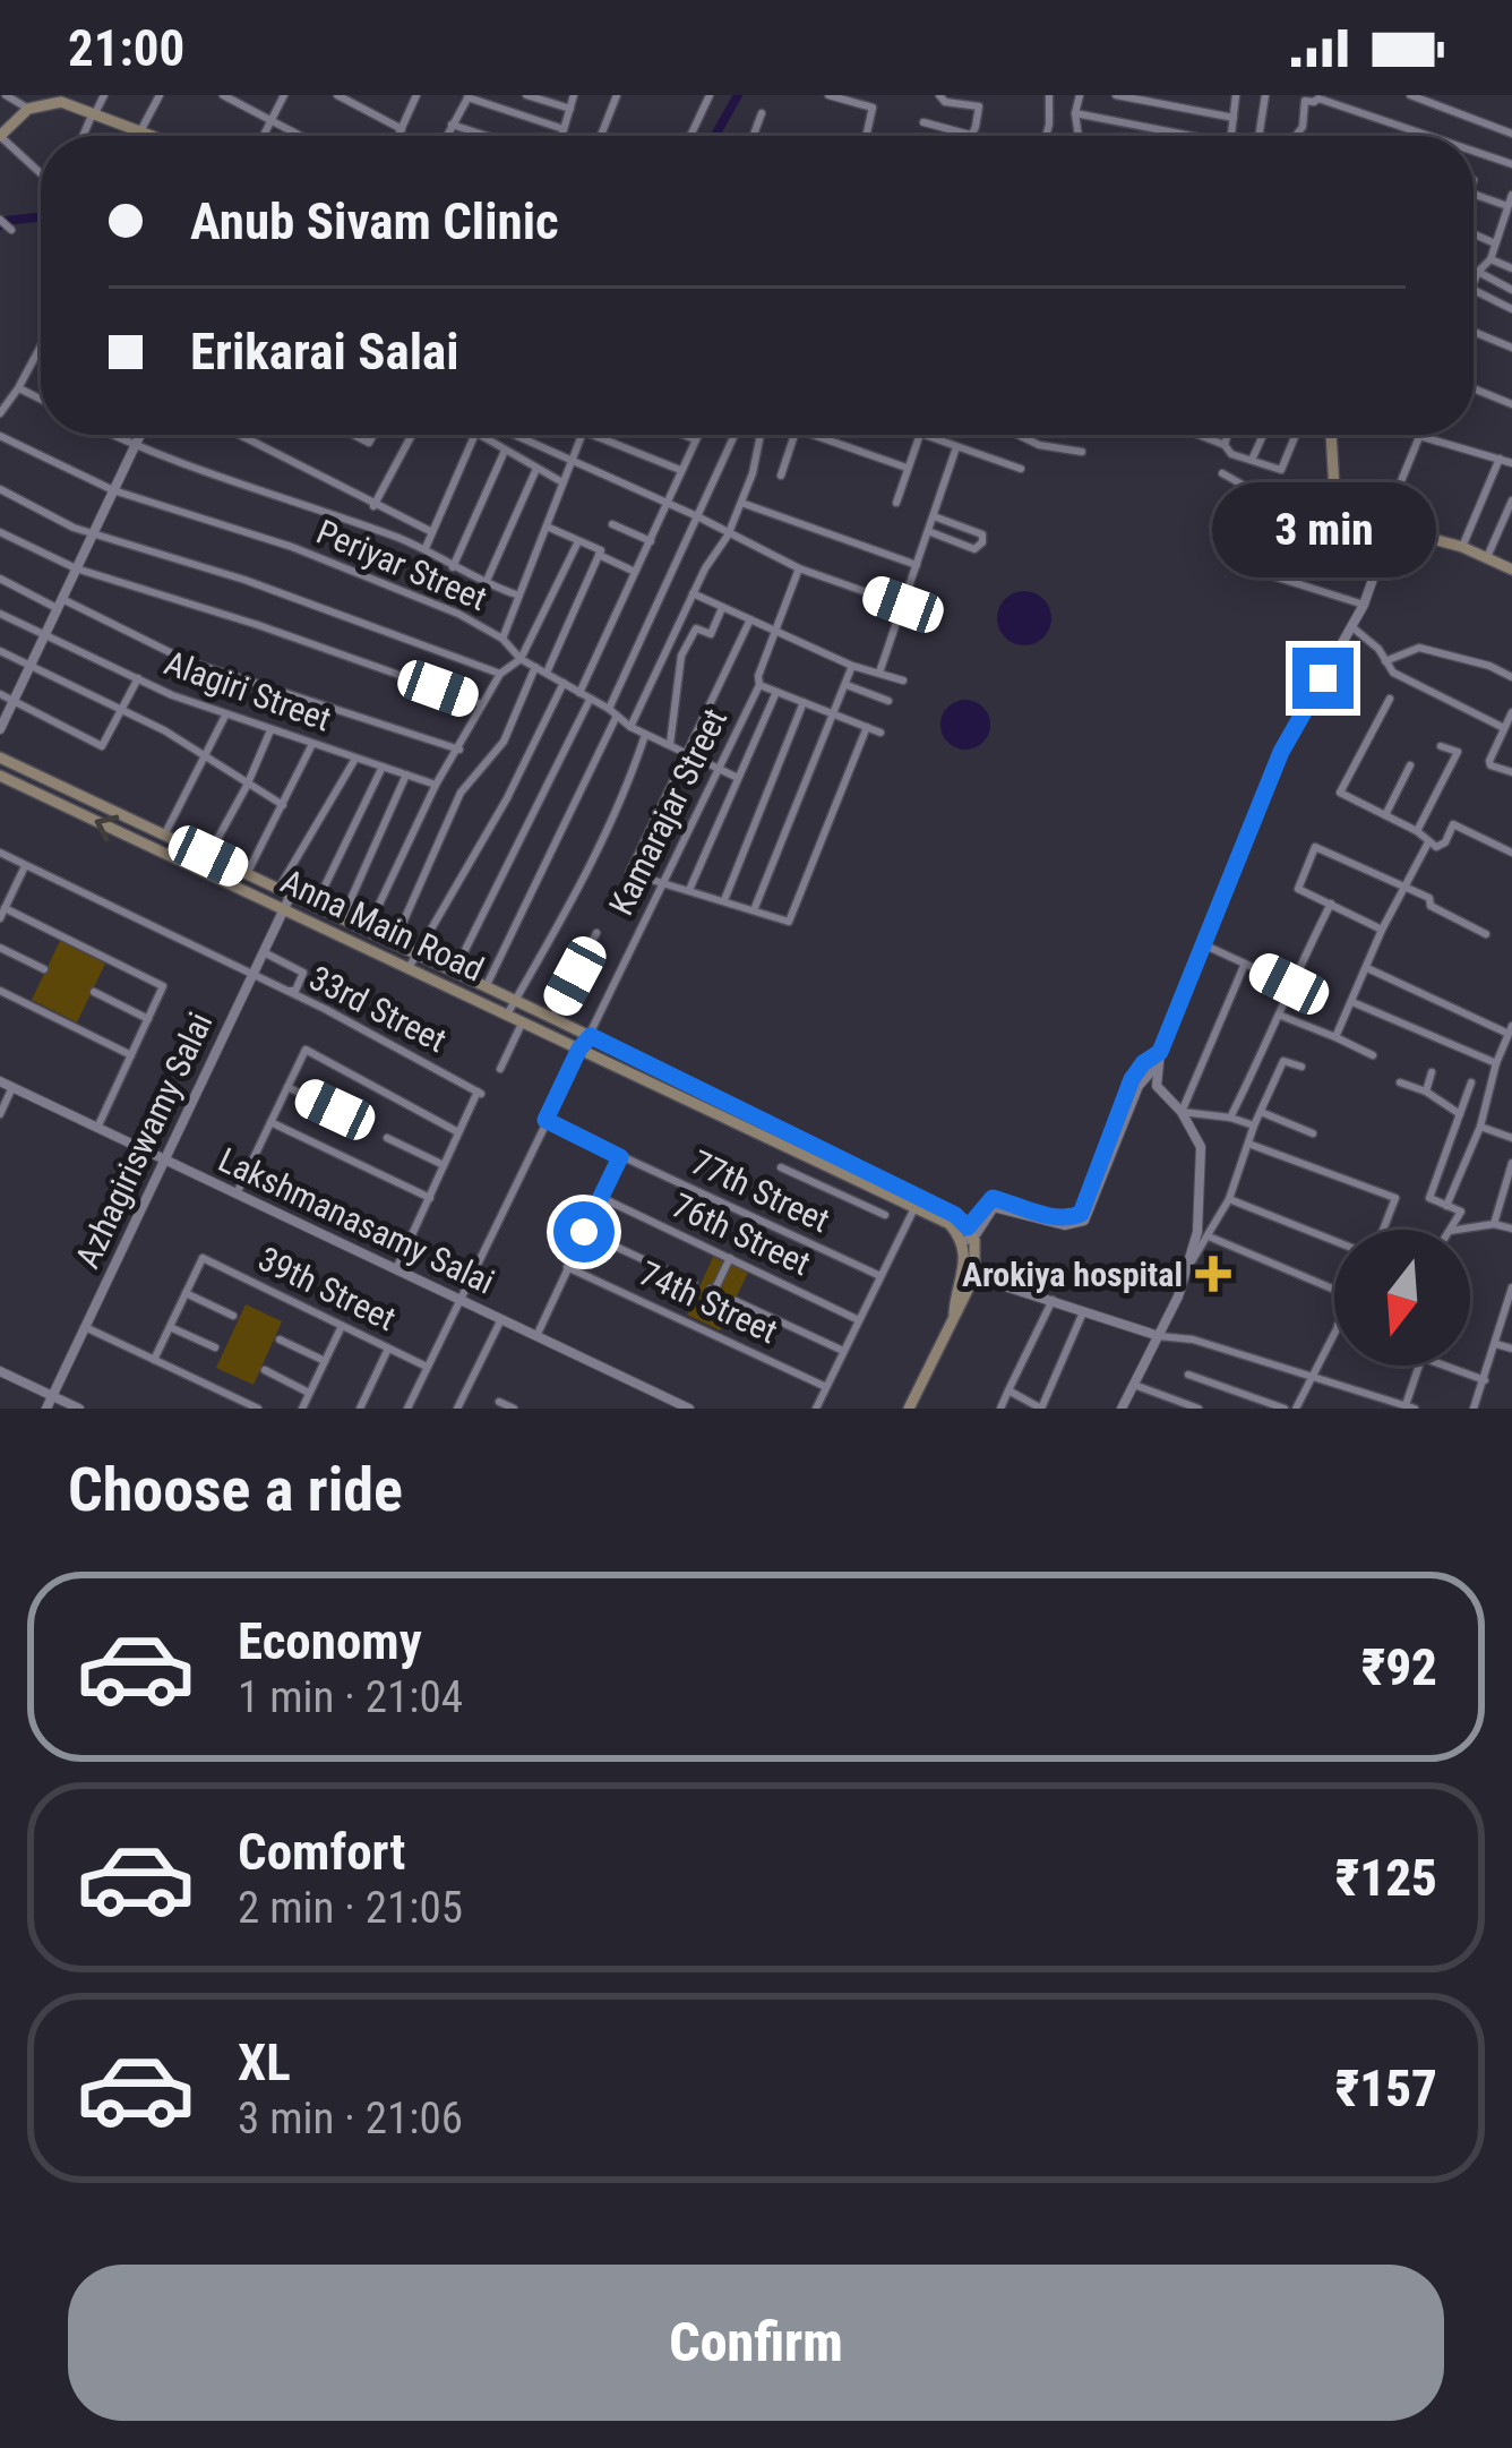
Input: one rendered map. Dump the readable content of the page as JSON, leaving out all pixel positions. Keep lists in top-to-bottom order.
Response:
{
  "streets": {
    "main road": ["Anna Main Road"],
    "street": [
      "Periyar Street",
      "Alagiri Street",
      "Kamarajar Street",
      "33rd Street",
      "Azhagiriswamy Salai",
      "77th Street",
      "Lakshmanasamy Salai",
      "76th Street",
      "39th Street",
      "74th Street"
    ]
  },
  "crossings": [
    ["Periyar Street", "Kamarajar Street"],
    ["Kamarajar Street", "Anna Main Road"],
    ["Kamarajar Street", "77th Street"],
    ["Kamarajar Street", "Lakshmanasamy Salai"],
    ["Kamarajar Street", "39th Street"],
    ["Anna Main Road", "Azhagiriswamy Salai"],
    ["33rd Street", "Azhagiriswamy Salai"],
    ["Azhagiriswamy Salai", "Lakshmanasamy Salai"]
  ],
  "places": {
    "health": ["Arokiya hospital"]
  },
  "north": "bottom",
  "page": {
    "status": "21:00",
    "banner": ["Anub Sivam Clinic", "Erikarai Salai"],
    "bubble": "3 min",
    "heading": "Choose a ride",
    "list": [
      {
        "name": "Economy",
        "note": "1 min · 21:04",
        "value": "₹92"
      },
      {
        "name": "Comfort",
        "note": "2 min · 21:05",
        "value": "₹125"
      },
      {
        "name": "XL",
        "note": "3 min · 21:06",
        "value": "₹157"
      }
    ],
    "buttons": "Confirm"
  }
}
